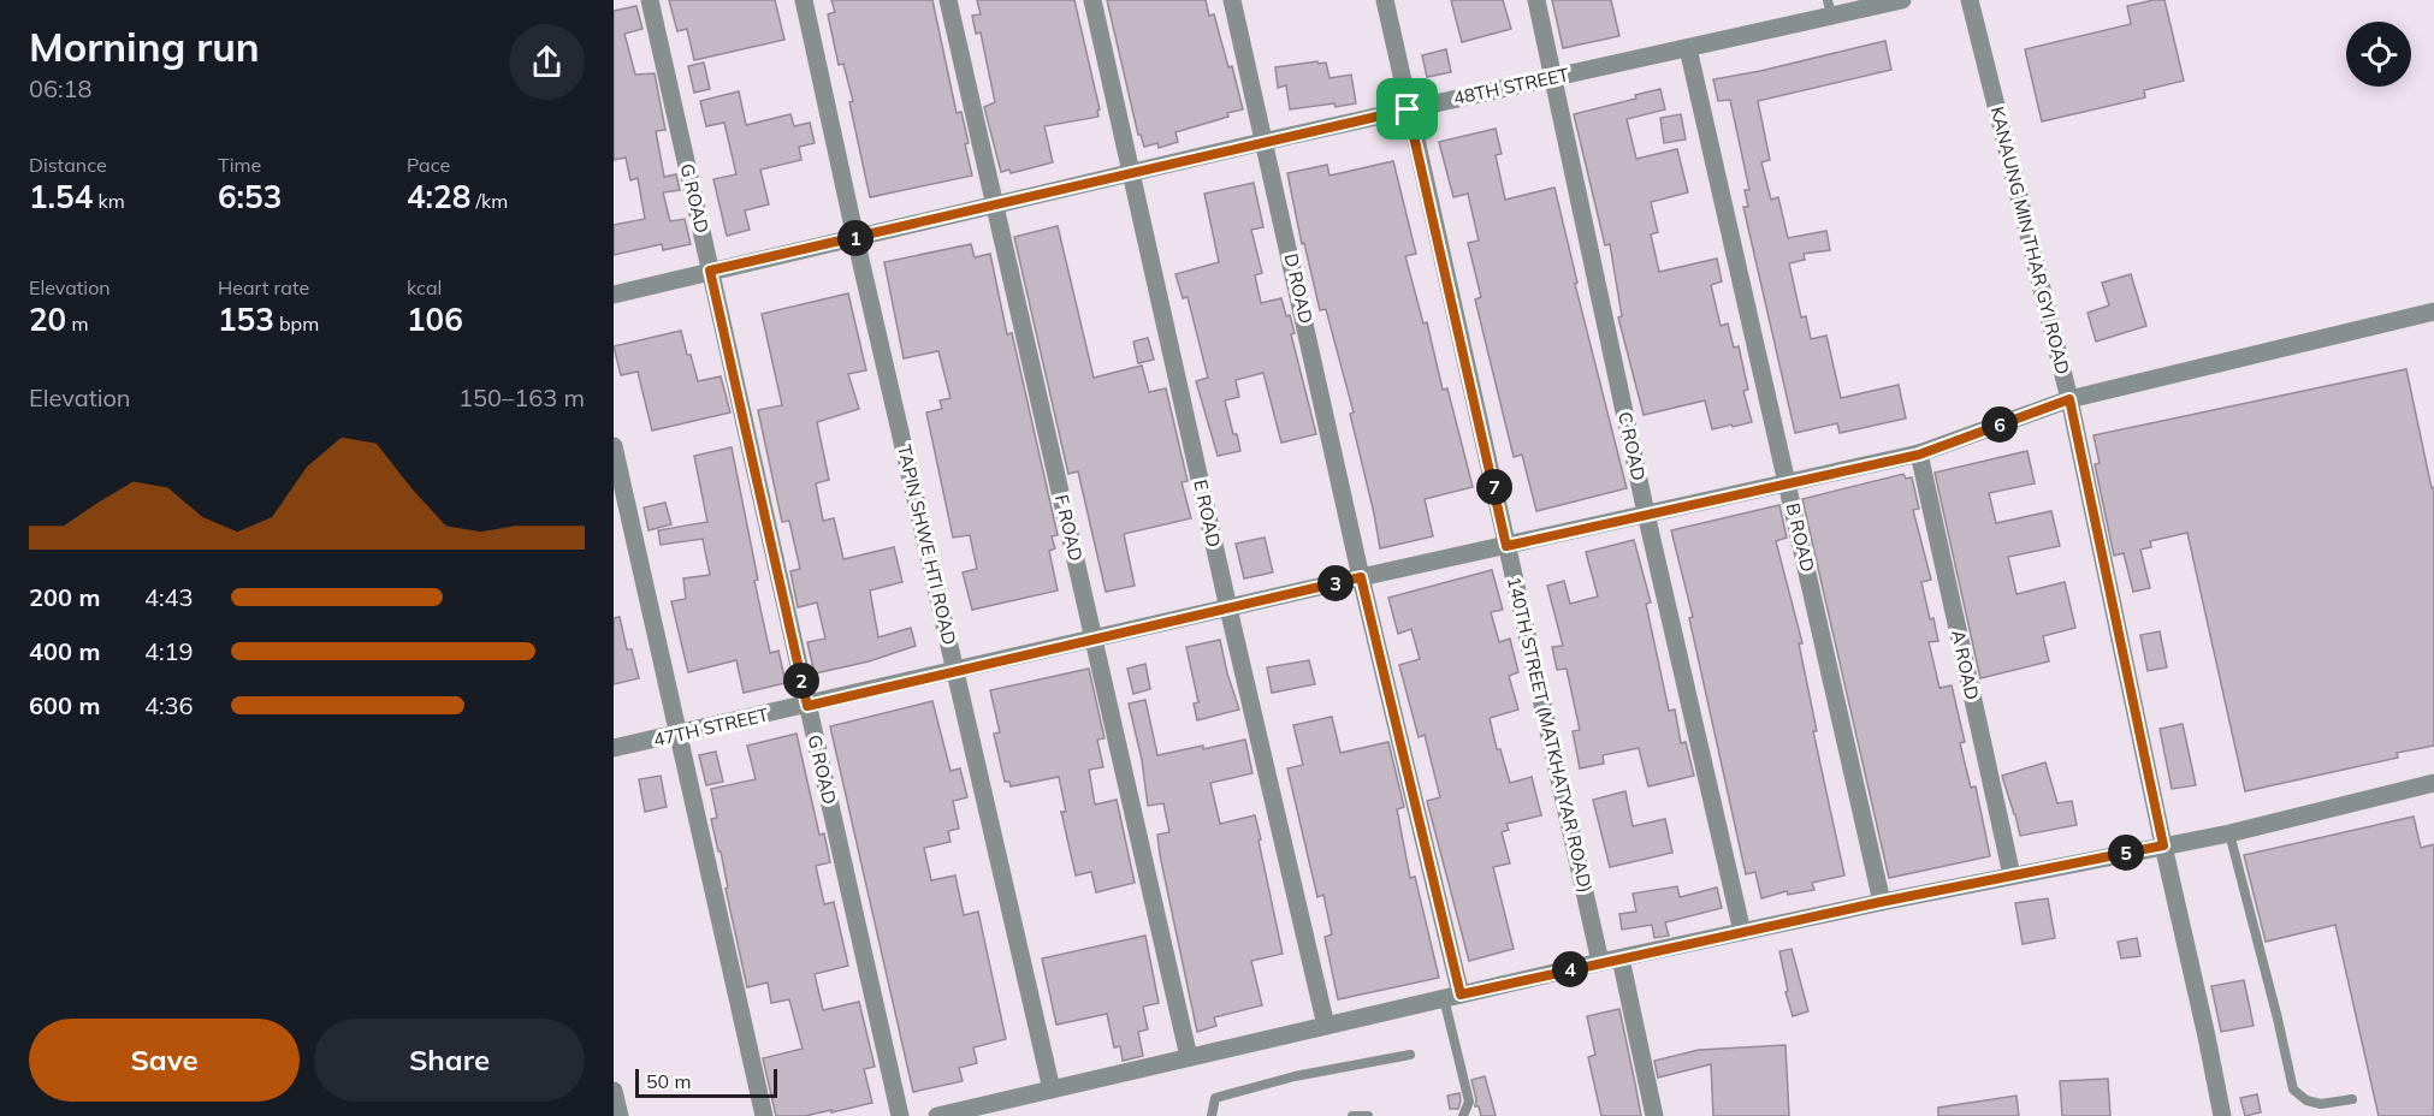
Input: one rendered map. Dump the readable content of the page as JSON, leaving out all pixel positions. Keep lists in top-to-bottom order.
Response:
{
  "streets": {
    "street": [
      "48TH STREET",
      "G ROAD",
      "KANAUNG MIN THAR GYI ROAD",
      "D ROAD",
      "C ROAD",
      "E ROAD",
      "F ROAD",
      "B ROAD",
      "TAPIN SHWE HTI ROAD",
      "A ROAD",
      "47TH STREET",
      "140TH STREET (MATKHATYAR ROAD)"
    ]
  },
  "crossings": [
    ["48TH STREET", "G ROAD"],
    ["48TH STREET", "D ROAD"],
    ["48TH STREET", "C ROAD"],
    ["48TH STREET", "E ROAD"],
    ["48TH STREET", "F ROAD"],
    ["48TH STREET", "B ROAD"],
    ["48TH STREET", "TAPIN SHWE HTI ROAD"],
    ["48TH STREET", "140TH STREET (MATKHATYAR ROAD)"],
    ["G ROAD", "47TH STREET"],
    ["KANAUNG MIN THAR GYI ROAD", "47TH STREET"],
    ["D ROAD", "47TH STREET"],
    ["C ROAD", "47TH STREET"],
    ["E ROAD", "47TH STREET"],
    ["F ROAD", "47TH STREET"],
    ["B ROAD", "47TH STREET"],
    ["TAPIN SHWE HTI ROAD", "47TH STREET"],
    ["A ROAD", "47TH STREET"],
    ["47TH STREET", "140TH STREET (MATKHATYAR ROAD)"]
  ],
  "scale_bar": "50 m",
  "page": {
    "heading": ["Morning run", "06:18"],
    "stats": [
      ["Distance", "1.54 km"],
      ["Time", "6:53"],
      ["Pace", "4:28 /km"],
      ["Elevation", "20 m"],
      ["Heart rate", "153 bpm"],
      ["kcal", "106"]
    ],
    "pins": [
      "1",
      "6",
      "7",
      "3",
      "2",
      "5",
      "4"
    ],
    "chart": ["Elevation", "150–163 m"],
    "list": [
      {
        "name": "200 m",
        "note": "4:43"
      },
      {
        "name": "400 m",
        "note": "4:19"
      },
      {
        "name": "600 m",
        "note": "4:36"
      }
    ],
    "buttons": ["Save", "Share"],
    "scale": "50 m"
  }
}
